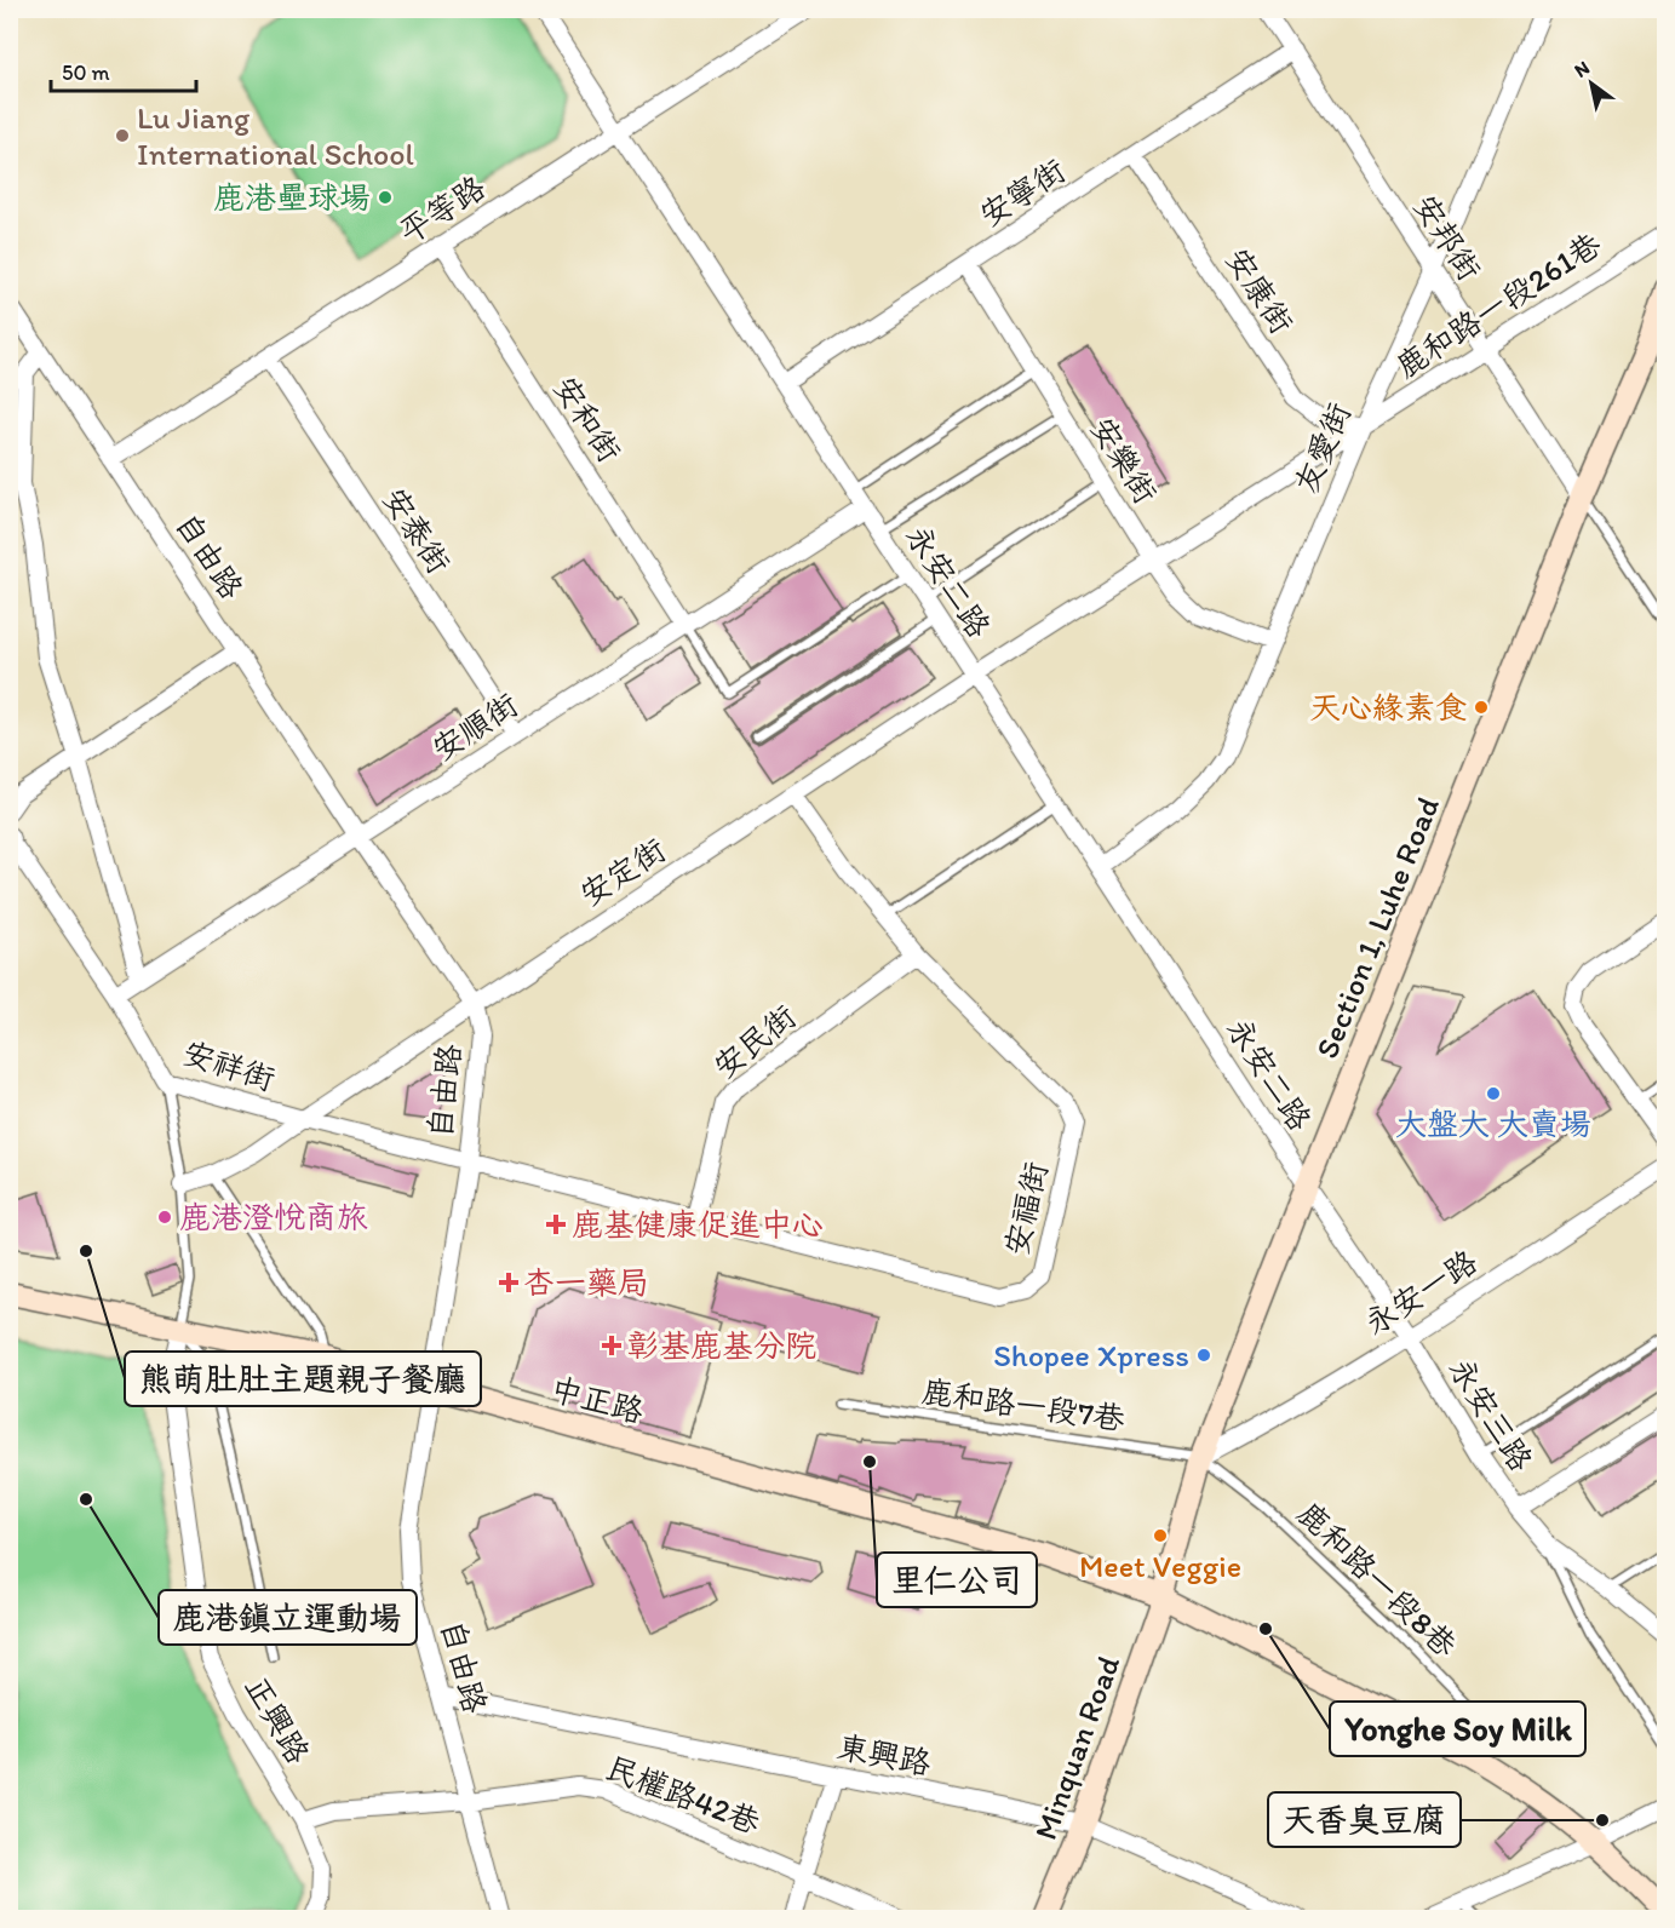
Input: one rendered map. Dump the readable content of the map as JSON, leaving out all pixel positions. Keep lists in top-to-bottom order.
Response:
{
  "streets": {
    "main road": ["Section 1, Luhe Road", "中正路", "Minquan Road"],
    "street": [
      "安寧街",
      "平等路",
      "安邦街",
      "安康街",
      "鹿和路一段261巷",
      "安和街",
      "友愛街",
      "安樂街",
      "安泰街",
      "自由路",
      "永安二路",
      "安順街",
      "安定街",
      "安民街",
      "安祥街",
      "安福街",
      "永安一路",
      "永安三路",
      "正興路",
      "東興路",
      "民權路42巷"
    ],
    "lane": ["鹿和路一段7巷", "鹿和路一段8巷"]
  },
  "crossings": [
    ["安寧街", "安邦街"],
    ["安寧街", "安康街"],
    ["安寧街", "安樂街"],
    ["安寧街", "永安二路"],
    ["平等路", "安和街"],
    ["平等路", "安泰街"],
    ["平等路", "自由路"],
    ["平等路", "永安二路"],
    ["安邦街", "鹿和路一段261巷"],
    ["安邦街", "友愛街"],
    ["安邦街", "Section 1, Luhe Road"],
    ["安康街", "鹿和路一段261巷"],
    ["安康街", "友愛街"],
    ["鹿和路一段261巷", "友愛街"],
    ["鹿和路一段261巷", "安樂街"],
    ["鹿和路一段261巷", "安定街"],
    ["安和街", "安順街"],
    ["友愛街", "安樂街"],
    ["友愛街", "永安二路"],
    ["安樂街", "安定街"],
    ["安泰街", "安順街"],
    ["自由路", "安順街"],
    ["自由路", "安定街"],
    ["自由路", "安祥街"],
    ["自由路", "安福街"],
    ["自由路", "中正路"],
    ["自由路", "東興路"],
    ["自由路", "民權路42巷"],
    ["永安二路", "安順街"],
    ["永安二路", "安定街"],
    ["永安二路", "Section 1, Luhe Road"],
    ["永安二路", "永安三路"],
    ["安順街", "安祥街"],
    ["安定街", "安祥街"],
    ["安定街", "安福街"],
    ["Section 1, Luhe Road", "永安一路"],
    ["Section 1, Luhe Road", "中正路"],
    ["Section 1, Luhe Road", "鹿和路一段7巷"],
    ["Section 1, Luhe Road", "永安三路"],
    ["Section 1, Luhe Road", "鹿和路一段8巷"],
    ["Section 1, Luhe Road", "Minquan Road"],
    ["安民街", "安福街"],
    ["安祥街", "安福街"],
    ["永安一路", "鹿和路一段7巷"],
    ["永安一路", "永安三路"],
    ["永安一路", "鹿和路一段8巷"],
    ["中正路", "鹿和路一段8巷"],
    ["中正路", "正興路"],
    ["中正路", "Minquan Road"],
    ["鹿和路一段7巷", "鹿和路一段8巷"],
    ["正興路", "民權路42巷"],
    ["Minquan Road", "東興路"]
  ],
  "places": {
    "other": [
      "Lu Jiang International School",
      "鹿港壘球場",
      "天心緣素食",
      "大盤大 大賣場",
      "鹿港澄悅商旅",
      "熊萌肚肚主題親子餐廳",
      "Shopee Xpress",
      "里仁公司",
      "鹿港鎮立運動場",
      "Meet Veggie",
      "Yonghe Soy Milk",
      "天香臭豆腐"
    ],
    "health": ["鹿基健康促進中心", "杏一藥局", "彰基鹿基分院"]
  },
  "scale_bar": "50 m",
  "north": "top left"
}
